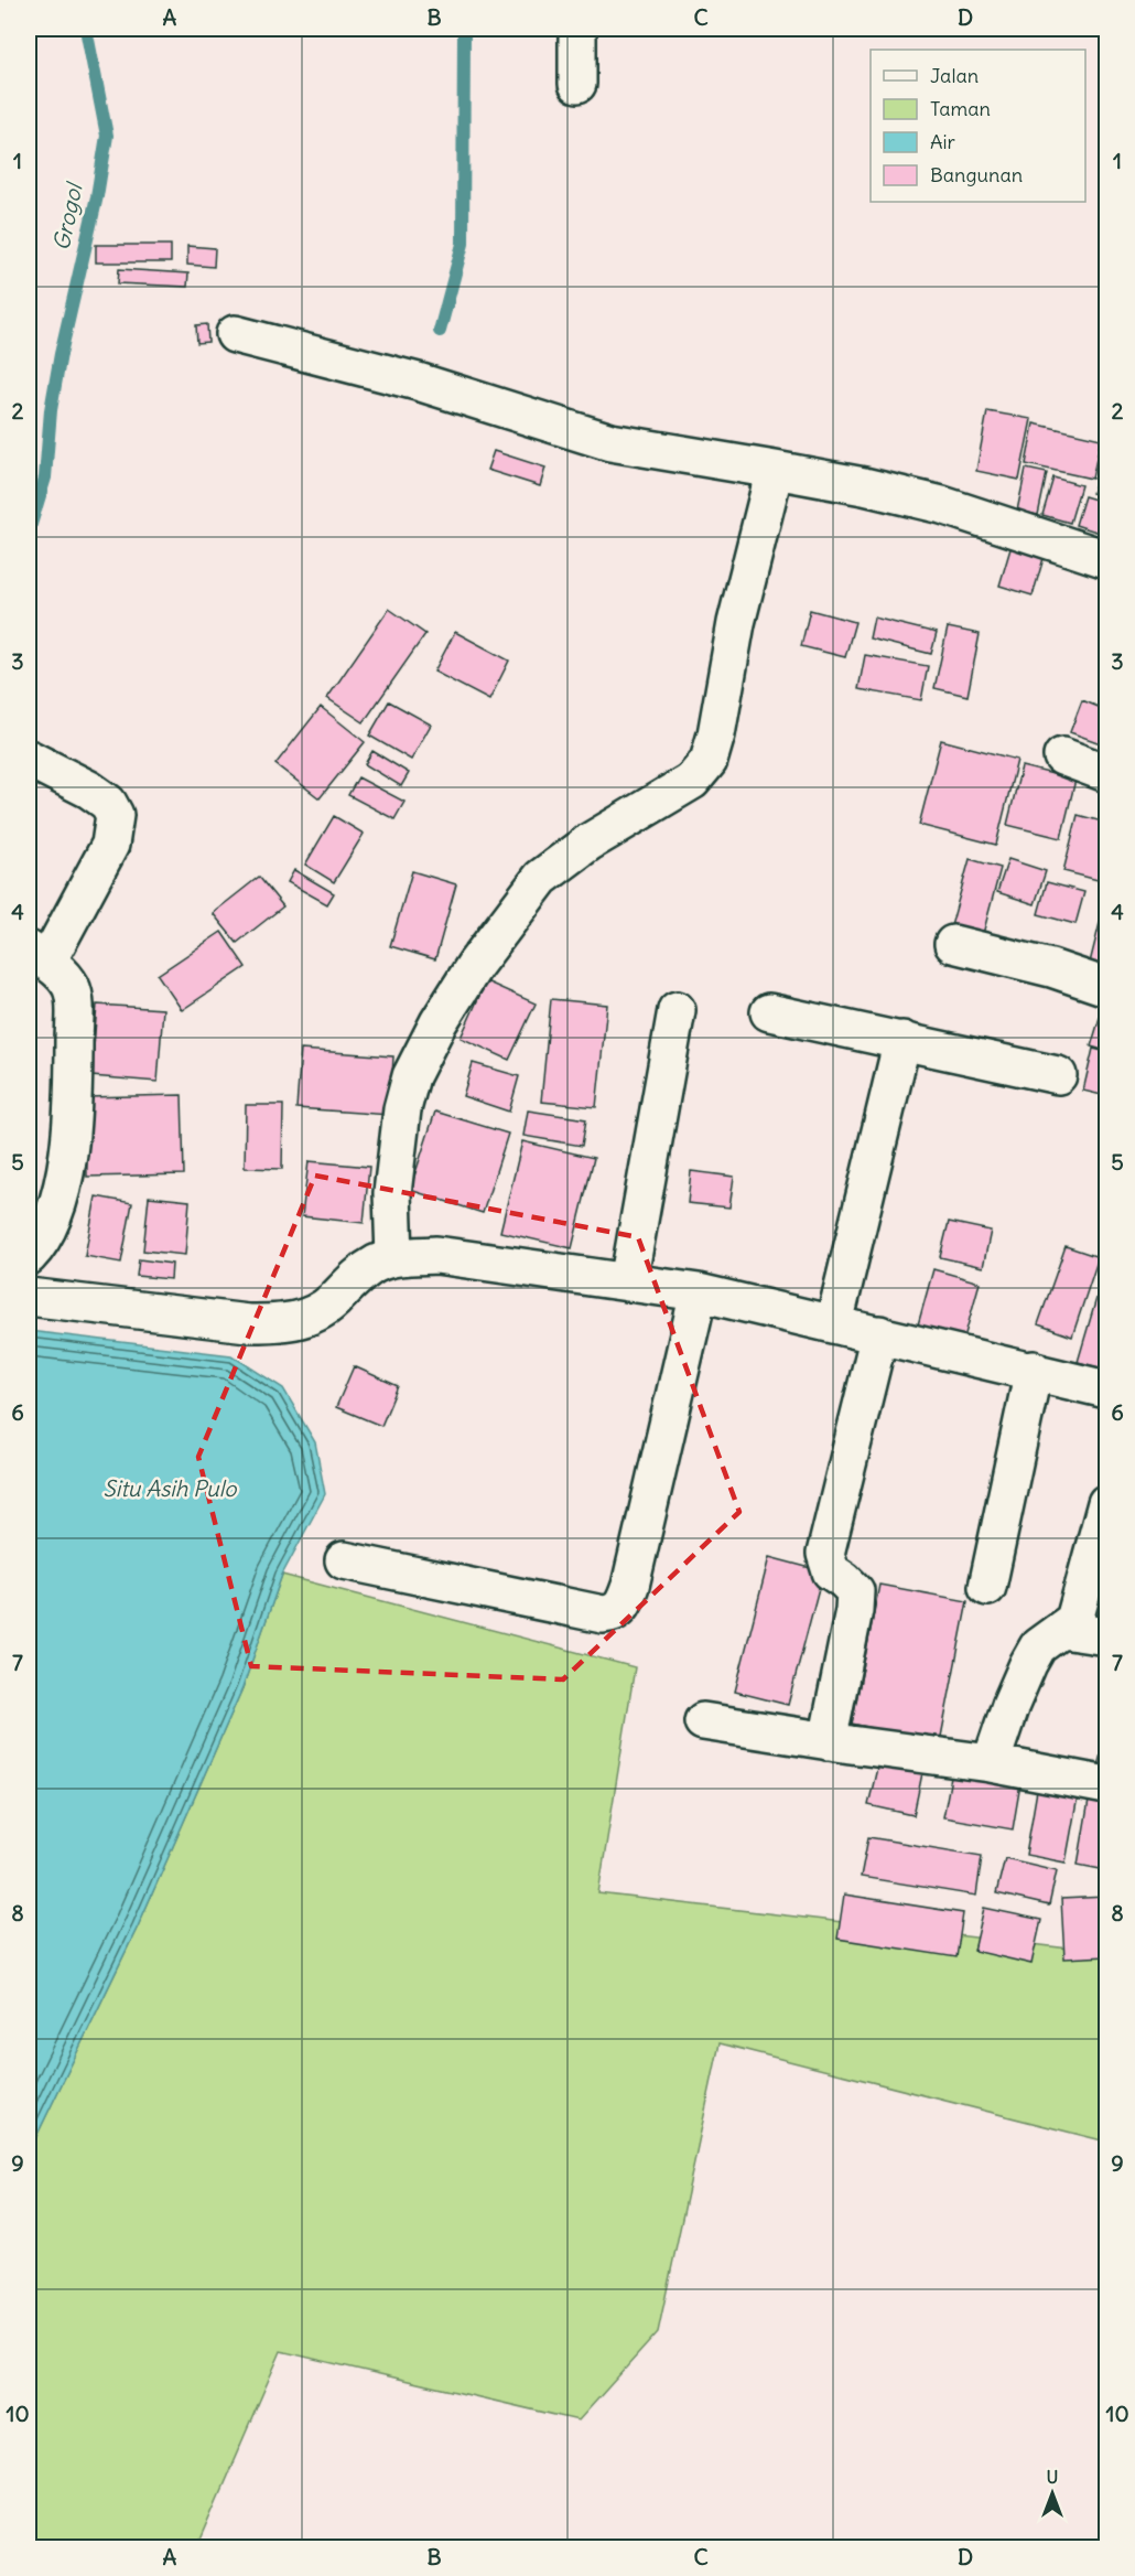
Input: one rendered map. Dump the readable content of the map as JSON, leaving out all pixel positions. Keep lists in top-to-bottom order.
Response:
{
  "water": ["Grogol", "Situ Asih Pulo"],
  "legend": [
    "Jalan",
    "Taman",
    "Air",
    "Bangunan"
  ],
  "north": "top",
  "grid": {
    "columns": [
      "A",
      "B",
      "C",
      "D"
    ],
    "rows": [
      "1",
      "2",
      "3",
      "4",
      "5",
      "6",
      "7",
      "8",
      "9",
      "10"
    ]
  }
}
